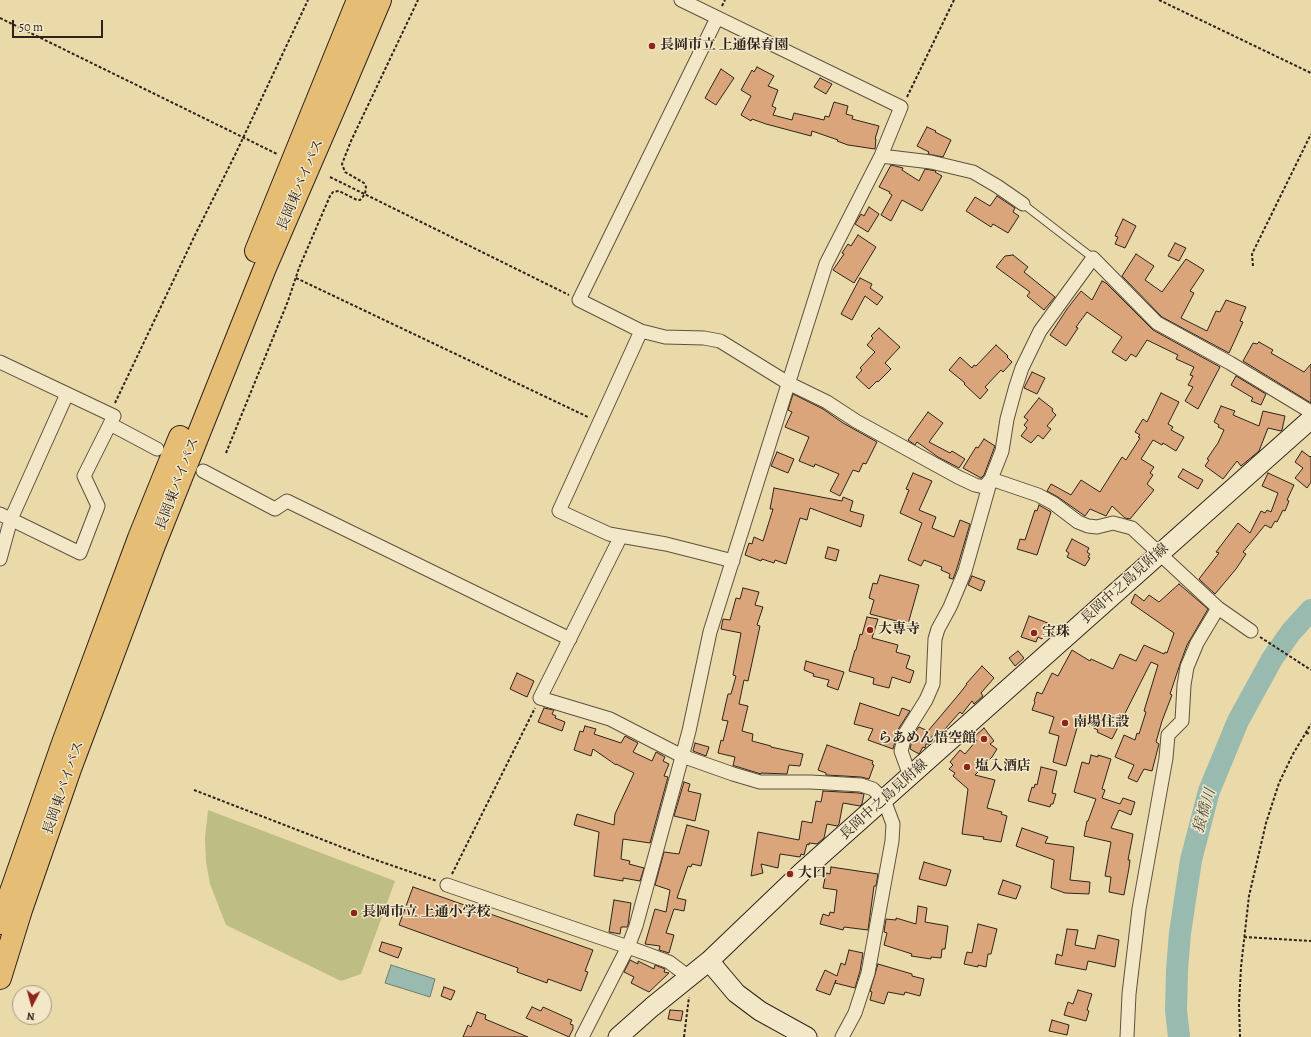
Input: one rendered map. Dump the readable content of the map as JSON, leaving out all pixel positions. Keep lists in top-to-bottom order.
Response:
{
  "streets": {
    "highway": ["長岡東バイパス"],
    "main road": ["長岡中之島見附線"]
  },
  "water": ["猿橋川"],
  "places": [
    "長岡市立 上通保育園",
    "大専寺",
    "宝珠",
    "南場住設",
    "らあめん悟空館",
    "塩入酒店",
    "大口",
    "長岡市立 上通小学校"
  ],
  "scale_bar": "50 m",
  "north": "bottom"
}
